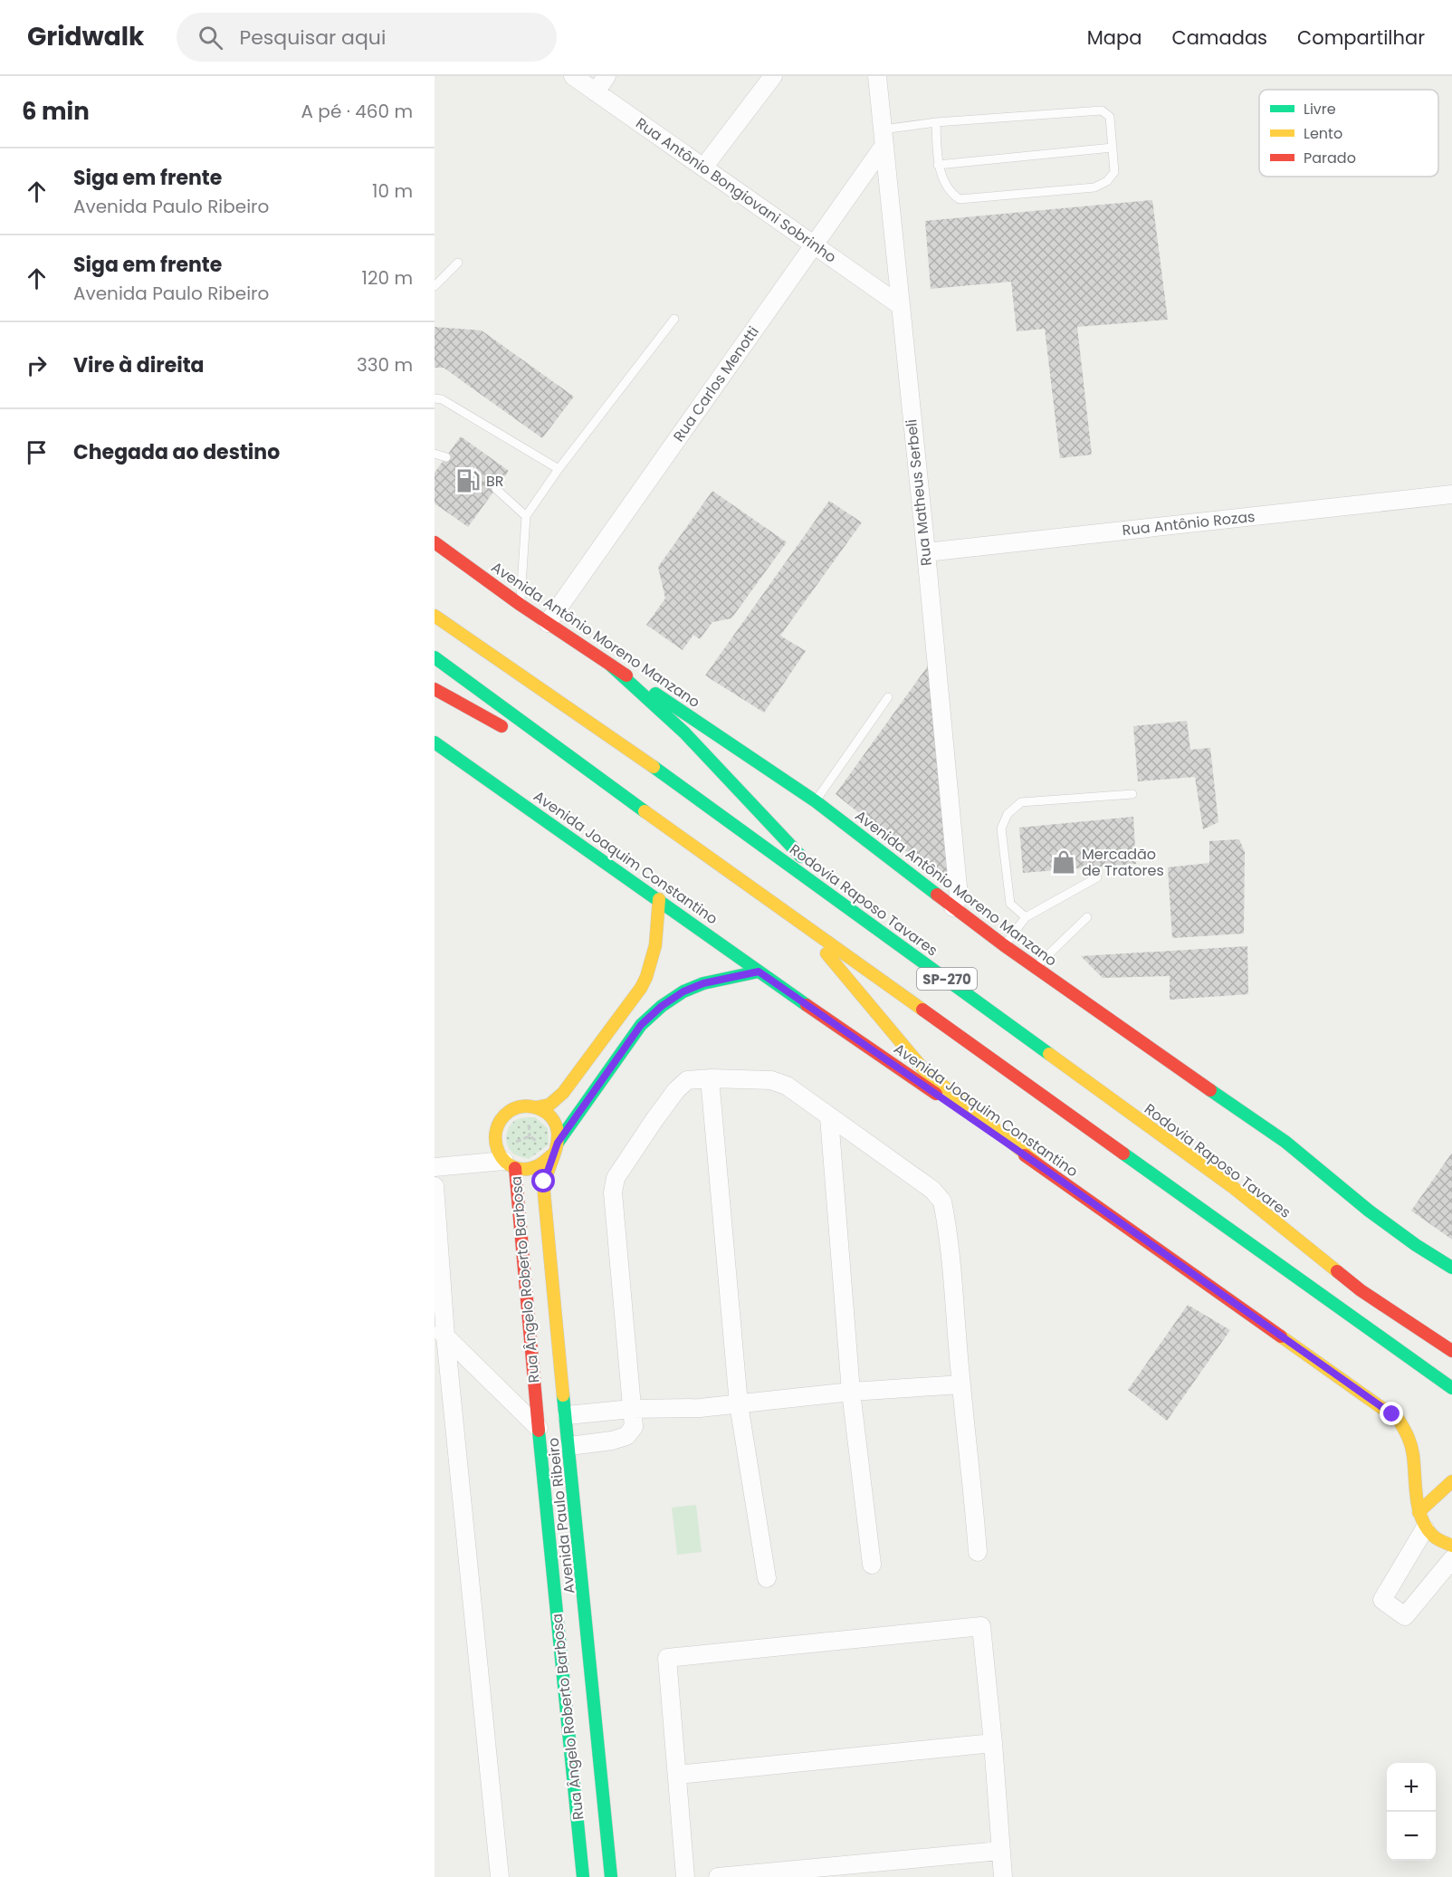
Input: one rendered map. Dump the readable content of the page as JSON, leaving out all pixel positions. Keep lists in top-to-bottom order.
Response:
{
  "streets": {
    "main road": [
      "Avenida Antônio Moreno Manzano",
      "Avenida Joaquim Constantino",
      "Rodovia Raposo Tavares",
      "SP-270",
      "Rua Ângelo Roberto Barbosa",
      "Avenida Paulo Ribeiro"
    ],
    "street": [
      "Rua Antônio Bongiovani Sobrinho",
      "Rua Carlos Menotti",
      "Rua Matheus Serbeli",
      "Rua Antônio Rozas"
    ]
  },
  "crossings": [
    ["Rua Antônio Bongiovani Sobrinho", "Rua Carlos Menotti"],
    ["Rua Antônio Bongiovani Sobrinho", "Rua Matheus Serbeli"],
    ["Rua Carlos Menotti", "Rua Matheus Serbeli"],
    ["Rua Carlos Menotti", "Avenida Antônio Moreno Manzano"],
    ["Rua Matheus Serbeli", "Rua Antônio Rozas"],
    ["Rua Matheus Serbeli", "Avenida Antônio Moreno Manzano"],
    ["Avenida Joaquim Constantino", "Avenida Paulo Ribeiro"]
  ],
  "places": {
    "fuel station": ["BR"],
    "shop": ["Mercadão de Tratores"]
  },
  "legend": ["Livre", "Lento", "Parado"],
  "page": {
    "header": "Gridwalk",
    "search": "Pesquisar aqui",
    "nav": ["Mapa", "Camadas", "Compartilhar"],
    "heading": ["6 min", "A pé · 460 m"],
    "list": [
      ["Siga em frente", "Avenida Paulo Ribeiro", "10 m"],
      ["Siga em frente", "Avenida Paulo Ribeiro", "120 m"],
      ["Vire à direita", "330 m"],
      "Chegada ao destino"
    ],
    "map_buttons": ["+", "−"]
  }
}
